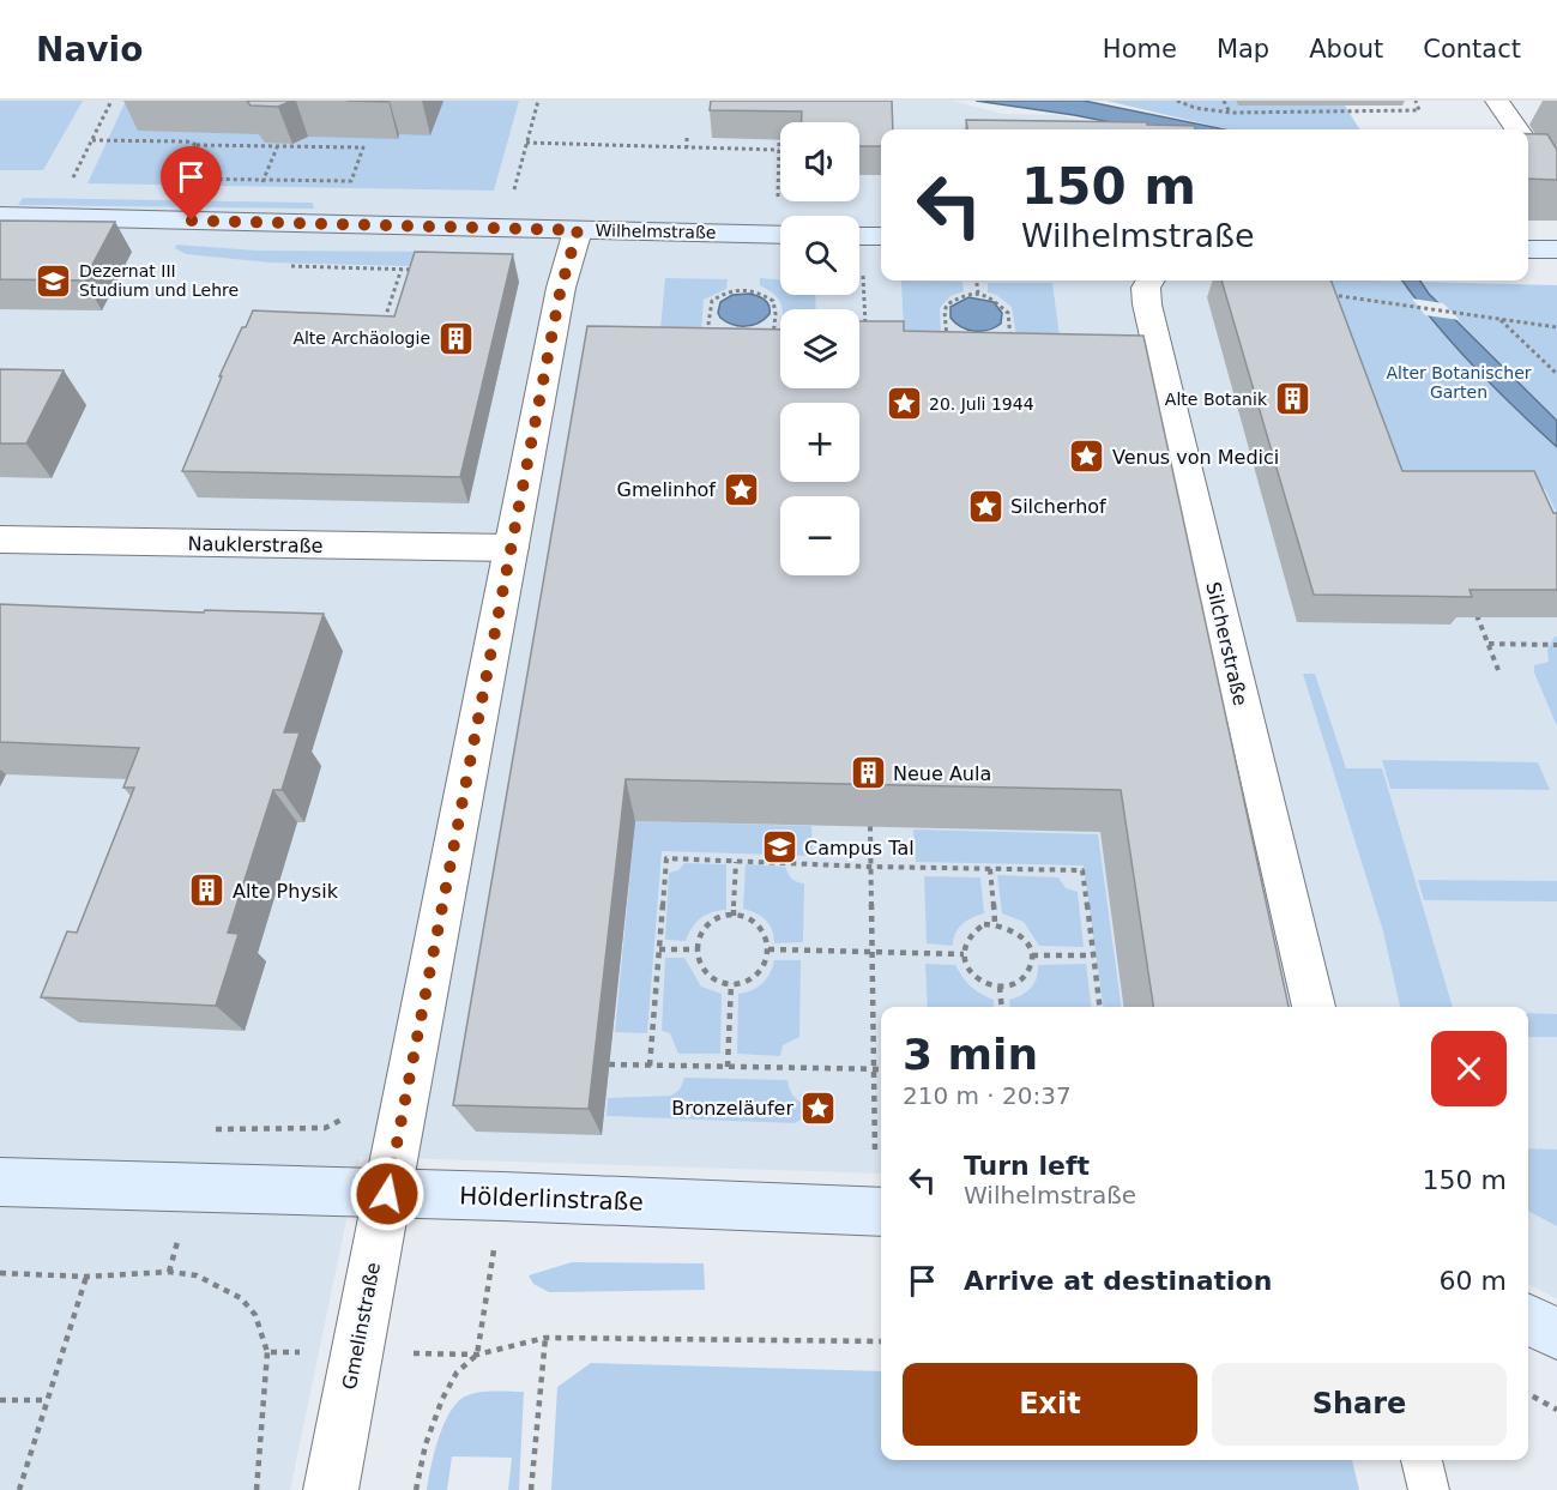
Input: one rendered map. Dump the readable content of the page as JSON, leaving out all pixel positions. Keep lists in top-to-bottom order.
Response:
{
  "streets": {
    "main road": ["Wilhelmstraße", "Hölderlinstraße"],
    "street": ["Nauklerstraße", "Silcherstraße", "Gmelinstraße"]
  },
  "crossings": [
    ["Wilhelmstraße", "Gmelinstraße"],
    ["Nauklerstraße", "Gmelinstraße"],
    ["Hölderlinstraße", "Gmelinstraße"]
  ],
  "parks": ["Alter Botanischer Garten"],
  "places": {
    "school or university": ["Dezernat III Studium und Lehre", "Campus Tal"],
    "building": [
      "Alte Archäologie",
      "Alte Botanik",
      "Neue Aula",
      "Alte Physik"
    ],
    "place": [
      "20. Juli 1944",
      "Venus von Medici",
      "Gmelinhof",
      "Silcherhof",
      "Bronzeläufer"
    ]
  },
  "page": {
    "header": "Navio",
    "nav": [
      "Home",
      "Map",
      "About",
      "Contact"
    ],
    "map_buttons": ["+", "−"],
    "turn": ["150 m", "Wilhelmstraße"],
    "heading": ["3 min", "210 m · 20:37"],
    "list": [
      {
        "name": "Turn left",
        "note": "Wilhelmstraße",
        "value": "150 m"
      },
      {
        "name": "Arrive at destination",
        "value": "60 m"
      }
    ],
    "buttons": ["Exit", "Share"]
  }
}
